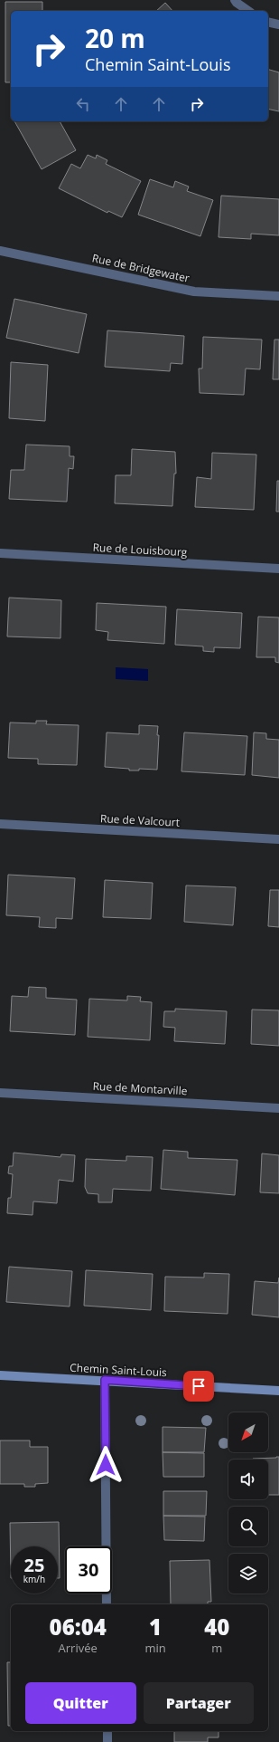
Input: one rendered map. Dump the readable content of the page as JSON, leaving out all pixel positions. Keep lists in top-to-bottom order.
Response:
{
  "streets": {
    "street": [
      "Rue de Bridgewater",
      "Rue de Louisbourg",
      "Rue de Valcourt",
      "Rue de Montarville",
      "Chemin Saint-Louis"
    ]
  },
  "north": "bottom left",
  "page": {
    "turn": ["20 m", "Chemin Saint-Louis"],
    "speed": "25 km/h",
    "limit": "30",
    "eta": [
      "06:04",
      "Arrivée",
      "1",
      "min",
      "40",
      "m"
    ],
    "buttons": ["Quitter", "Partager"]
  }
}
